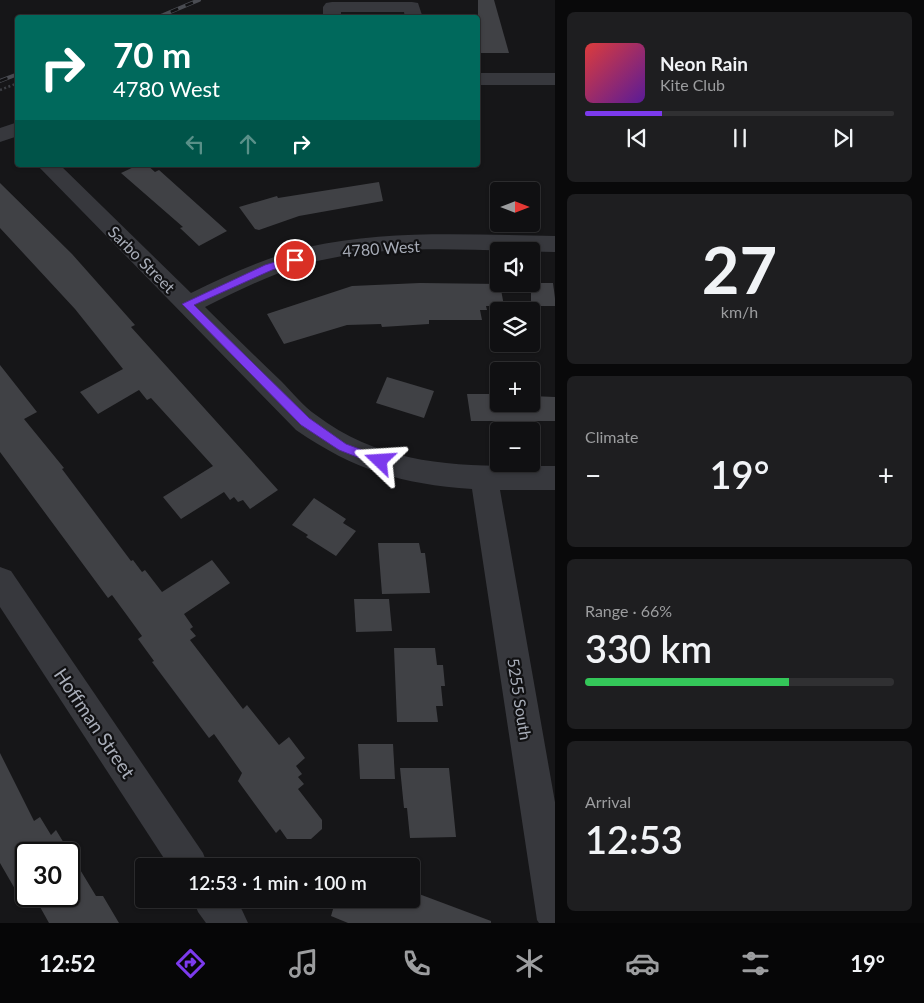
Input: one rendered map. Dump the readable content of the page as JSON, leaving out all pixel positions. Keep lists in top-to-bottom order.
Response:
{
  "streets": {
    "street": [
      "4780 West",
      "Sarbo Street",
      "5255 South",
      "Hoffman Street"
    ]
  },
  "crossings": [
    ["4780 West", "Sarbo Street"],
    ["Sarbo Street", "5255 South"]
  ],
  "north": "right",
  "page": {
    "turn": ["70 m", "4780 West"],
    "song": ["Neon Rain", "Kite Club"],
    "map_buttons": ["+", "−"],
    "tile": [
      ["27", "km/h"],
      "Climate",
      ["Range · 66%", "330 km"],
      ["Arrival", "12:53"]
    ],
    "heat": ["−", "19°", "+"],
    "limit": "30",
    "trip": "12:53 · 1 min · 100 m",
    "tabs": ["12:52", "19°"]
  }
}
